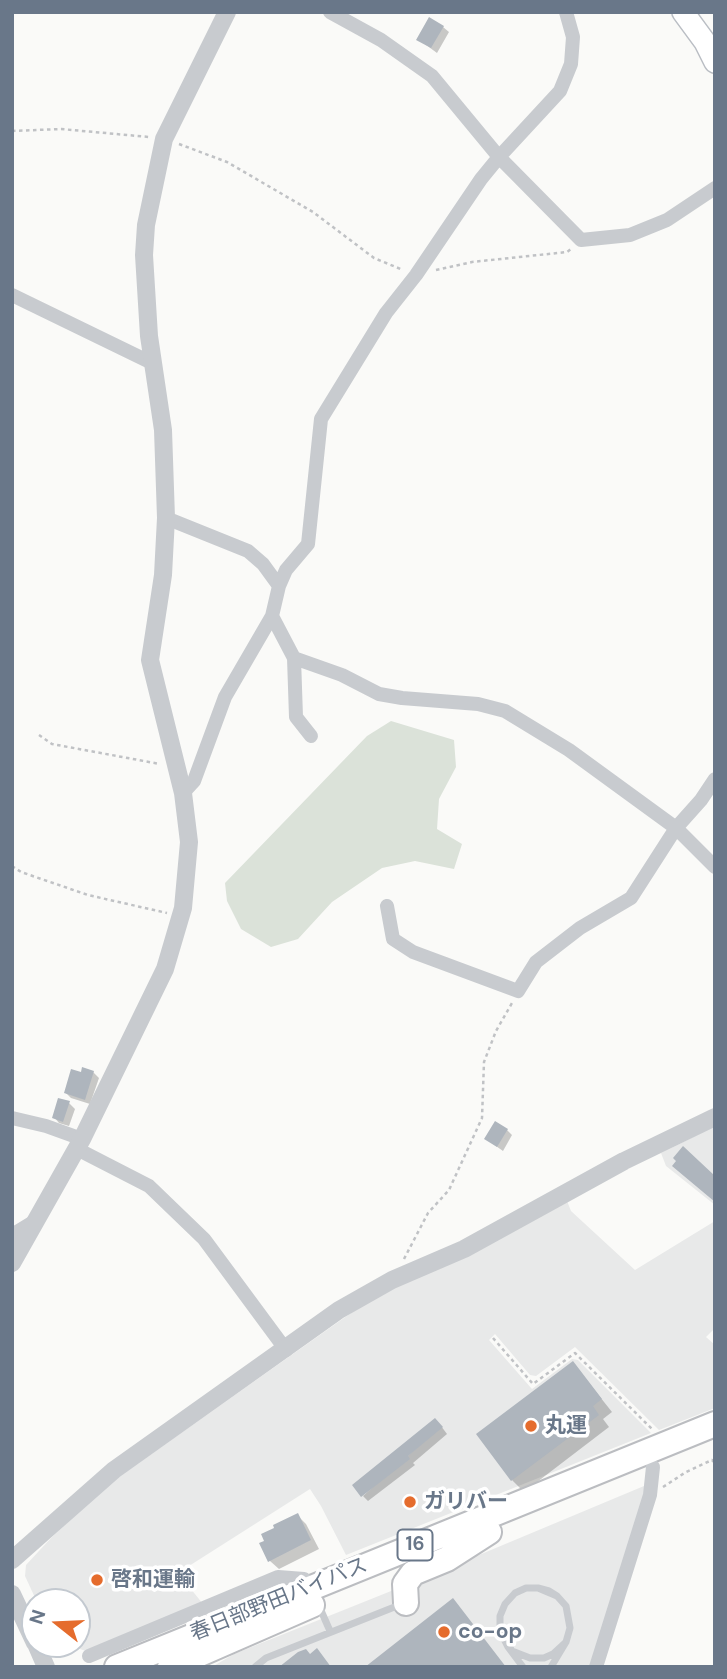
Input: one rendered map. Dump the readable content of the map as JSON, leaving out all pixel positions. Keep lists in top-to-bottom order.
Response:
{
  "streets": {
    "highway": ["16", "春日部野田バイパス"]
  },
  "places": [
    "丸運",
    "ガリバー",
    "啓和運輸",
    "co-op"
  ],
  "north": "left"
}
